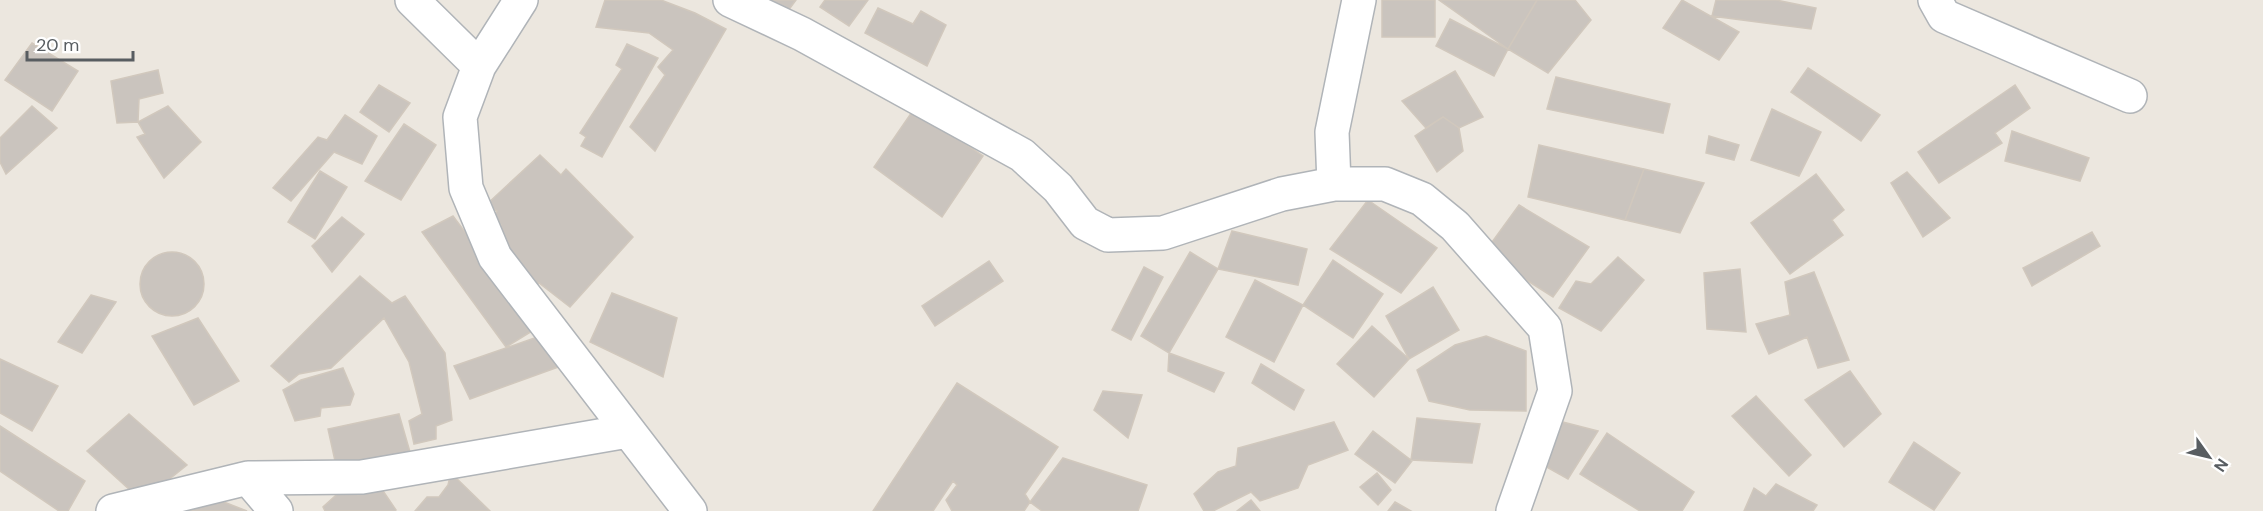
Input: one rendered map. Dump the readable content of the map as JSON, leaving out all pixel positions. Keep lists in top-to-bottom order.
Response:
{
  "scale_bar": "20 m",
  "north": "bottom right"
}
